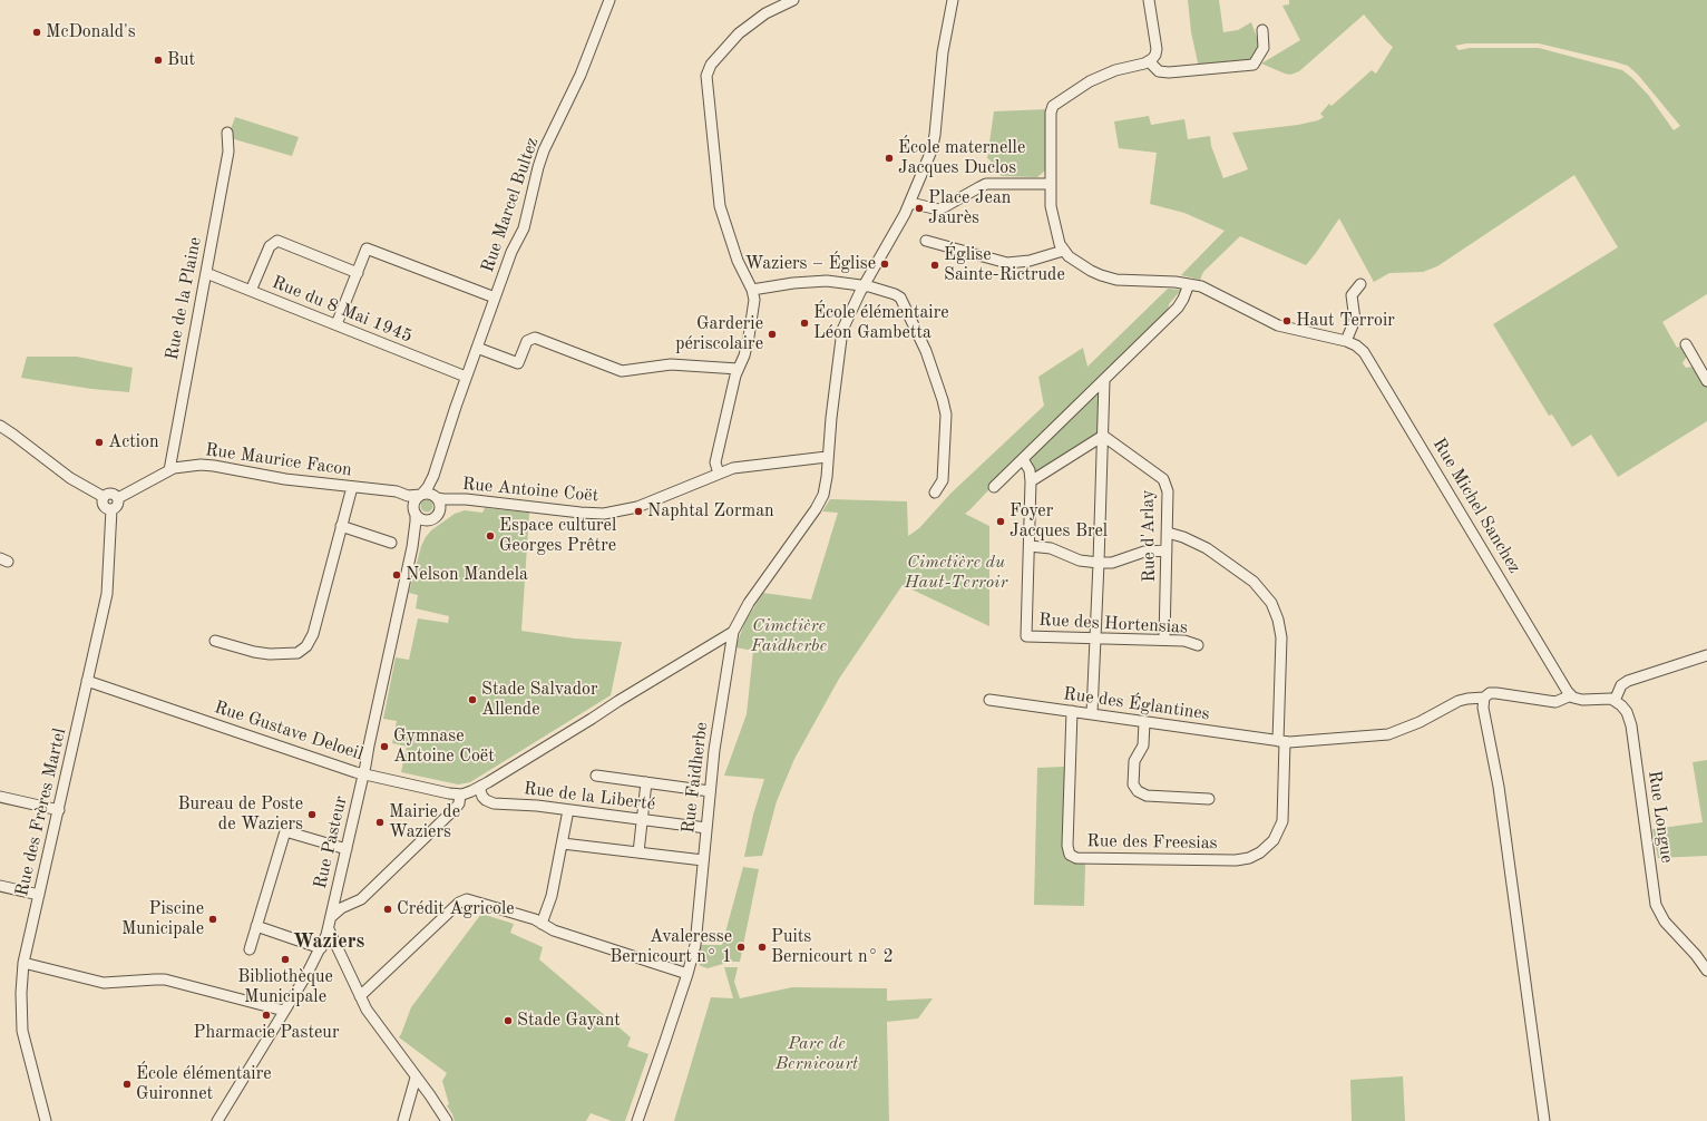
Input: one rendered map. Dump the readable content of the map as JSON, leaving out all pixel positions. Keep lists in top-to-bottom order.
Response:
{
  "streets": {
    "street": [
      "Rue Marcel Bultez",
      "Rue de la Plaine",
      "Rue du 8 Mai 1945",
      "Rue Maurice Facon",
      "Rue Antoine Coët",
      "Rue Michel Sanchez",
      "Rue d'Arlay",
      "Rue des Hortensias",
      "Rue des Églantines",
      "Rue Gustave Deloeil",
      "Rue Faidherbe",
      "Rue de la Liberté",
      "Rue des Frères Martel",
      "Rue Longue",
      "Rue Pasteur",
      "Rue des Freesias"
    ]
  },
  "crossings": [
    ["Rue Marcel Bultez", "Rue du 8 Mai 1945"],
    ["Rue Marcel Bultez", "Rue Maurice Facon"],
    ["Rue Marcel Bultez", "Rue Antoine Coët"],
    ["Rue Marcel Bultez", "Rue Pasteur"],
    ["Rue de la Plaine", "Rue du 8 Mai 1945"],
    ["Rue de la Plaine", "Rue Maurice Facon"],
    ["Rue Maurice Facon", "Rue Antoine Coët"],
    ["Rue Maurice Facon", "Rue des Frères Martel"],
    ["Rue Maurice Facon", "Rue Pasteur"],
    ["Rue Antoine Coët", "Rue Faidherbe"],
    ["Rue Antoine Coët", "Rue Pasteur"],
    ["Rue Michel Sanchez", "Rue des Églantines"],
    ["Rue d'Arlay", "Rue des Hortensias"],
    ["Rue des Églantines", "Rue des Freesias"],
    ["Rue Gustave Deloeil", "Rue des Frères Martel"],
    ["Rue Gustave Deloeil", "Rue Pasteur"],
    ["Rue Faidherbe", "Rue de la Liberté"]
  ],
  "districts": ["Waziers"],
  "parks": ["Cimetière du Haut-Terroir", "Cimetière Faidherbe", "Parc de Bernicourt"],
  "places": [
    "McDonald's",
    "But",
    "École maternelle Jacques Duclos",
    "Place Jean Jaurès",
    "Waziers – Église",
    "Église Sainte-Rictrude",
    "Haut Terroir",
    "École élémentaire Léon Gambetta",
    "Garderie périscolaire",
    "Action",
    "Naphtal Zorman",
    "Foyer Jacques Brel",
    "Espace culturel Georges Prêtre",
    "Nelson Mandela",
    "Stade Salvador Allende",
    "Gymnase Antoine Coët",
    "Bureau de Poste de Waziers",
    "Mairie de Waziers",
    "Crédit Agricole",
    "Piscine Municipale",
    "Avaleresse Bernicourt n° 1",
    "Puits Bernicourt n° 2",
    "Bibliothèque Municipale",
    "Pharmacie Pasteur",
    "Stade Gayant",
    "École élémentaire Guironnet"
  ]
}
